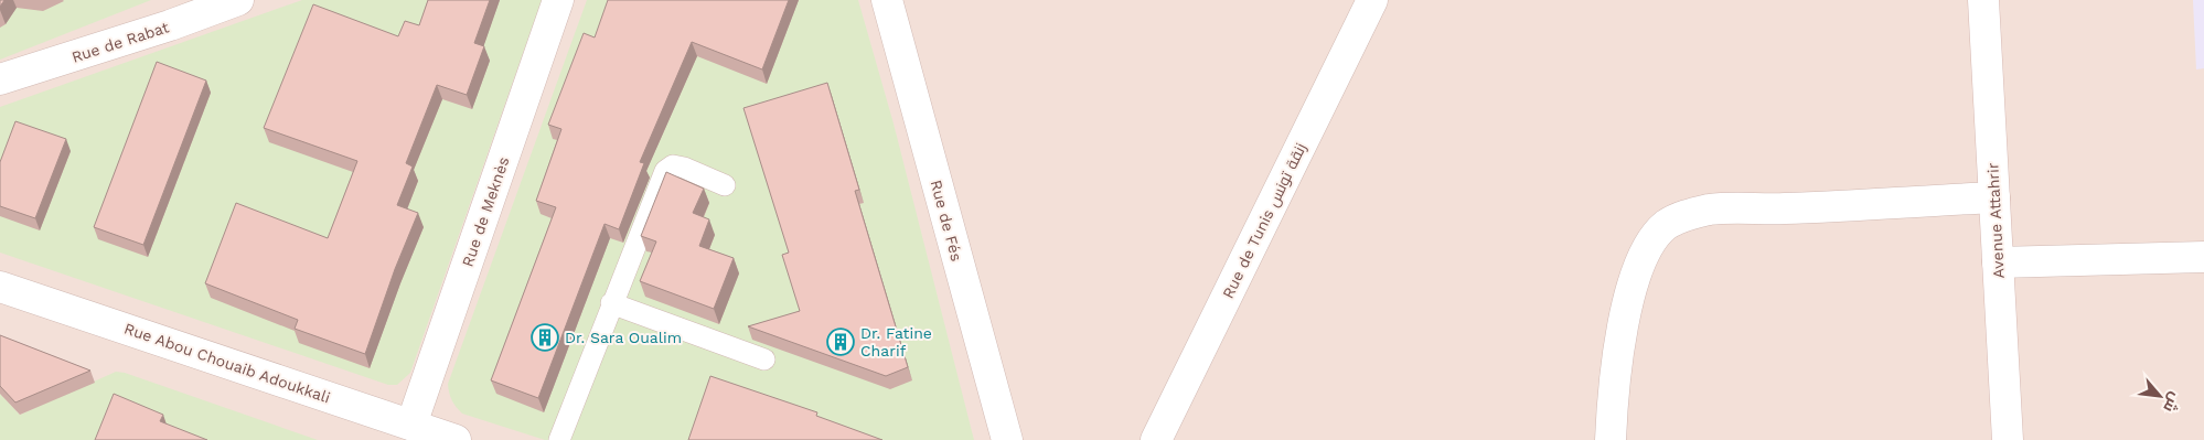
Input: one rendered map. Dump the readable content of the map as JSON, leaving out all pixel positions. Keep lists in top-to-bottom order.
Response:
{
  "streets": {
    "street": [
      "Rue de Rabat",
      "Rue de Meknès",
      "Rue de Fés",
      "Rue de Tunis زنقة تونس",
      "Avenue Attahrir",
      "Rue Abou Chouaib Adoukkali"
    ]
  },
  "crossings": [
    ["Rue de Meknès", "Rue Abou Chouaib Adoukkali"]
  ],
  "places": {
    "building": ["Dr. Sara Oualim", "Dr. Fatine Charif"]
  },
  "north": "bottom right"
}
